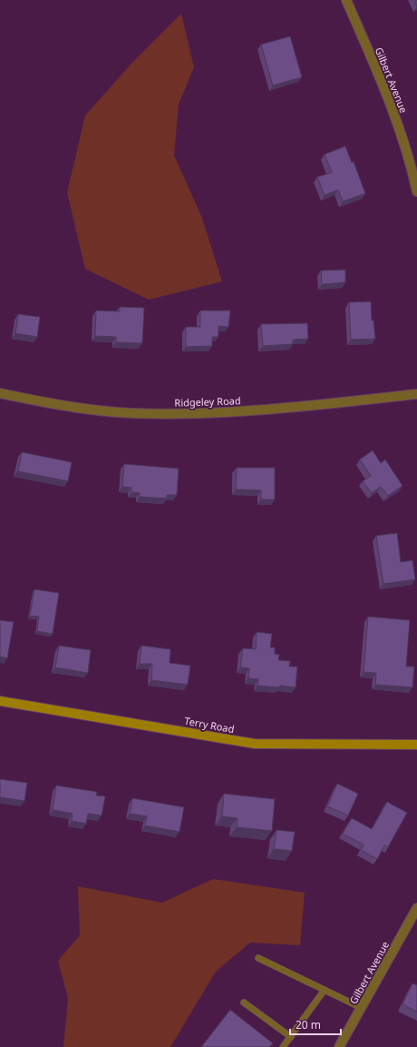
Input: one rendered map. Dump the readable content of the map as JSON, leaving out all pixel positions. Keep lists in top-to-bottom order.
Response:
{
  "streets": {
    "street": ["Gilbert Avenue", "Ridgeley Road", "Terry Road"]
  },
  "scale_bar": "20 m"
}
